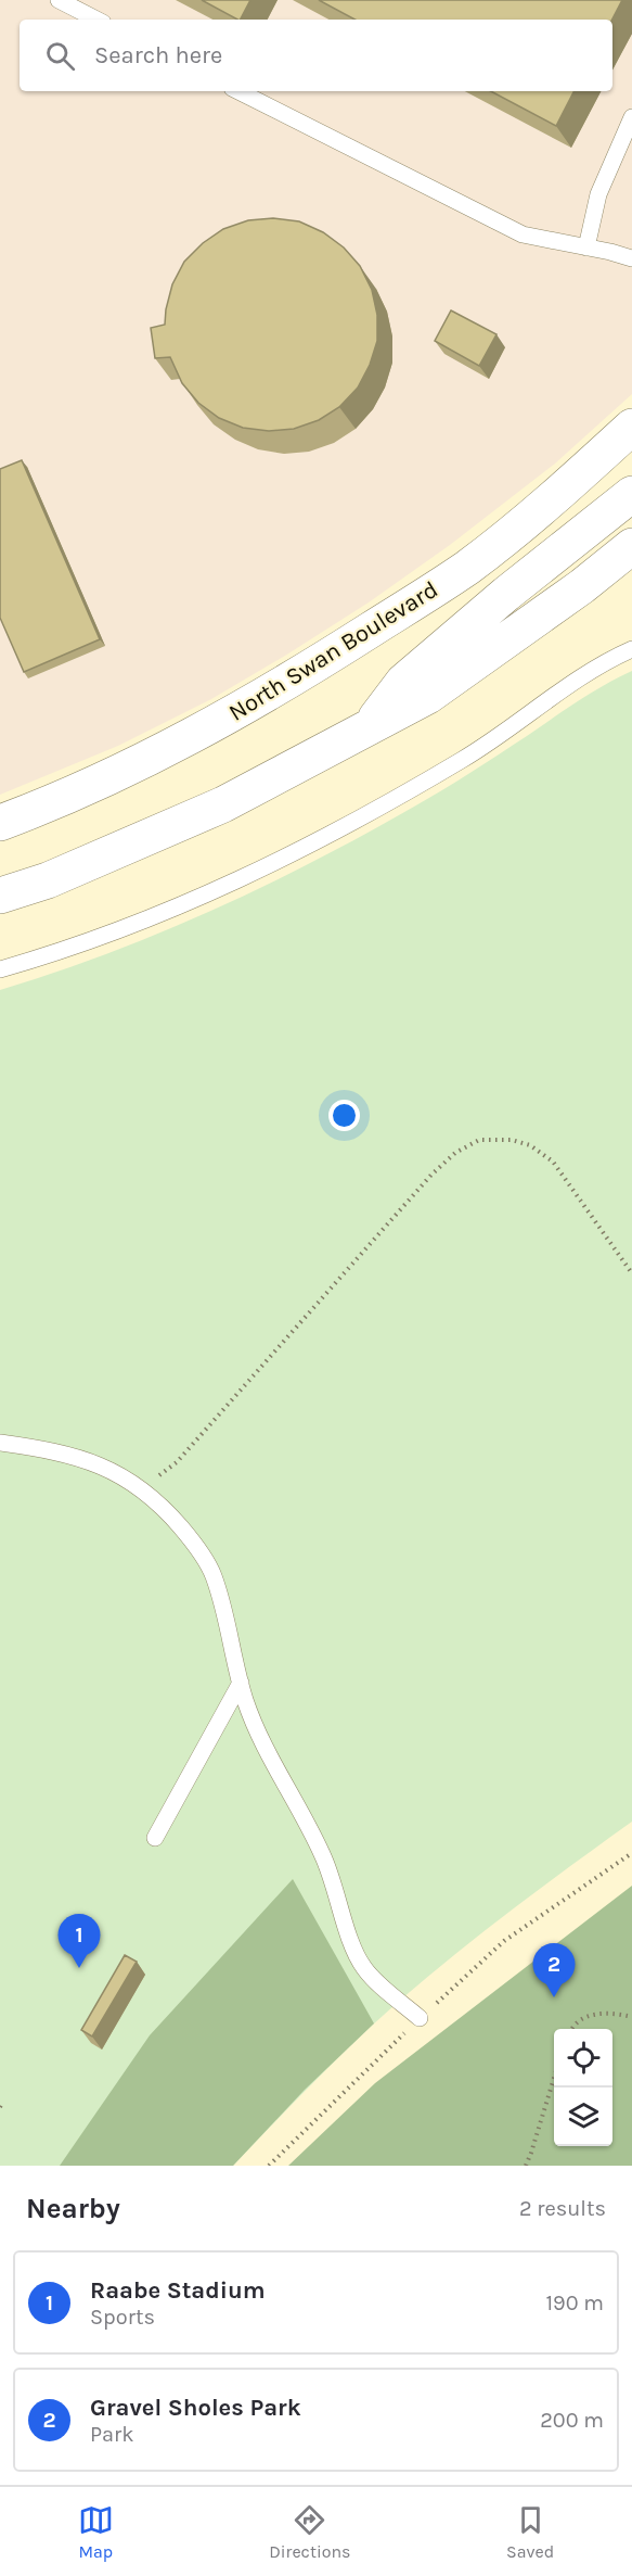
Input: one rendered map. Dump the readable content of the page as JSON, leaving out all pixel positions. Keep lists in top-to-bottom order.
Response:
{
  "streets": {
    "main road": ["North Swan Boulevard"]
  },
  "page": {
    "search": "Search here",
    "pins": ["1", "2"],
    "heading": ["Nearby", "2 results"],
    "list": [
      {
        "mark": "1",
        "name": "Raabe Stadium",
        "note": "Sports",
        "value": "190 m"
      },
      {
        "mark": "2",
        "name": "Gravel Sholes Park",
        "note": "Park",
        "value": "200 m"
      }
    ],
    "nav": ["Map", "Directions", "Saved"]
  }
}
